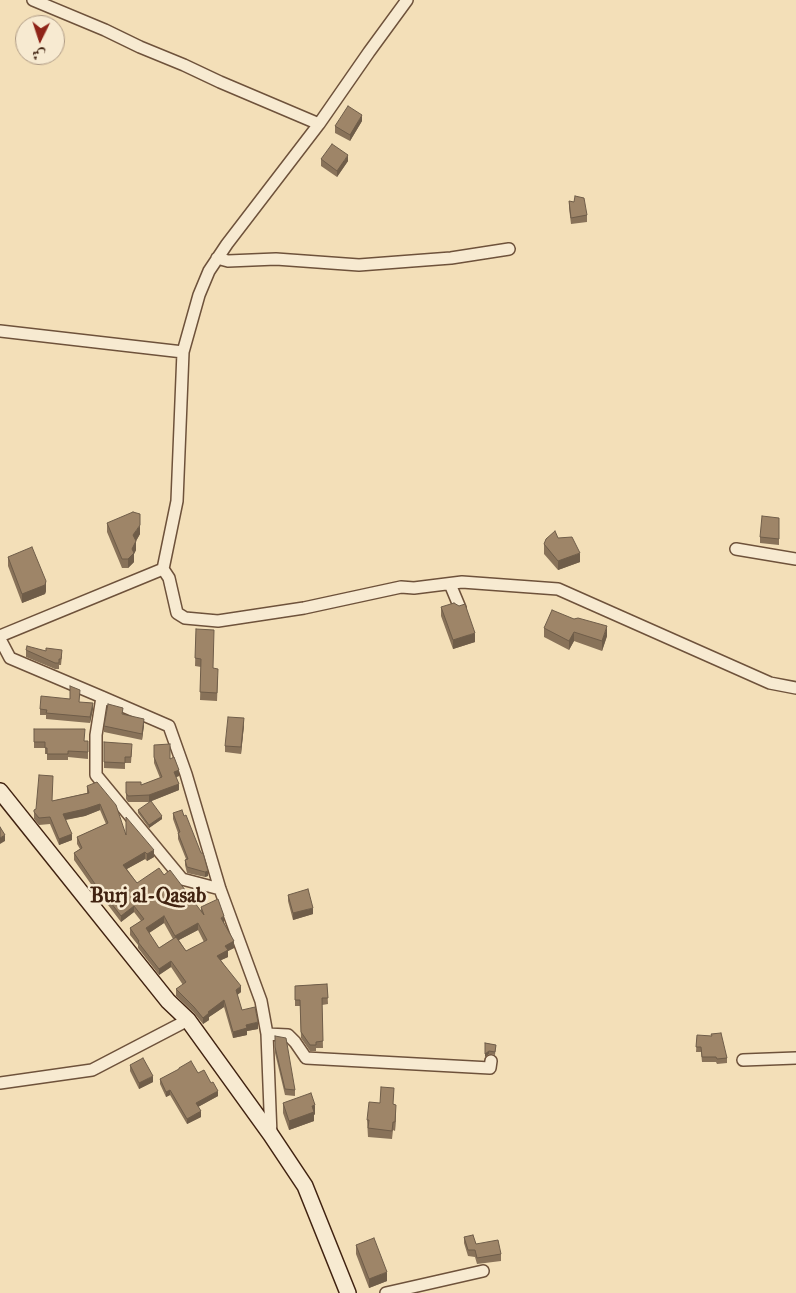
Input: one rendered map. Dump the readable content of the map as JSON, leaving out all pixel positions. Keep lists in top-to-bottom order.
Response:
{
  "districts": ["Burj al-Qasab"],
  "north": "bottom"
}
